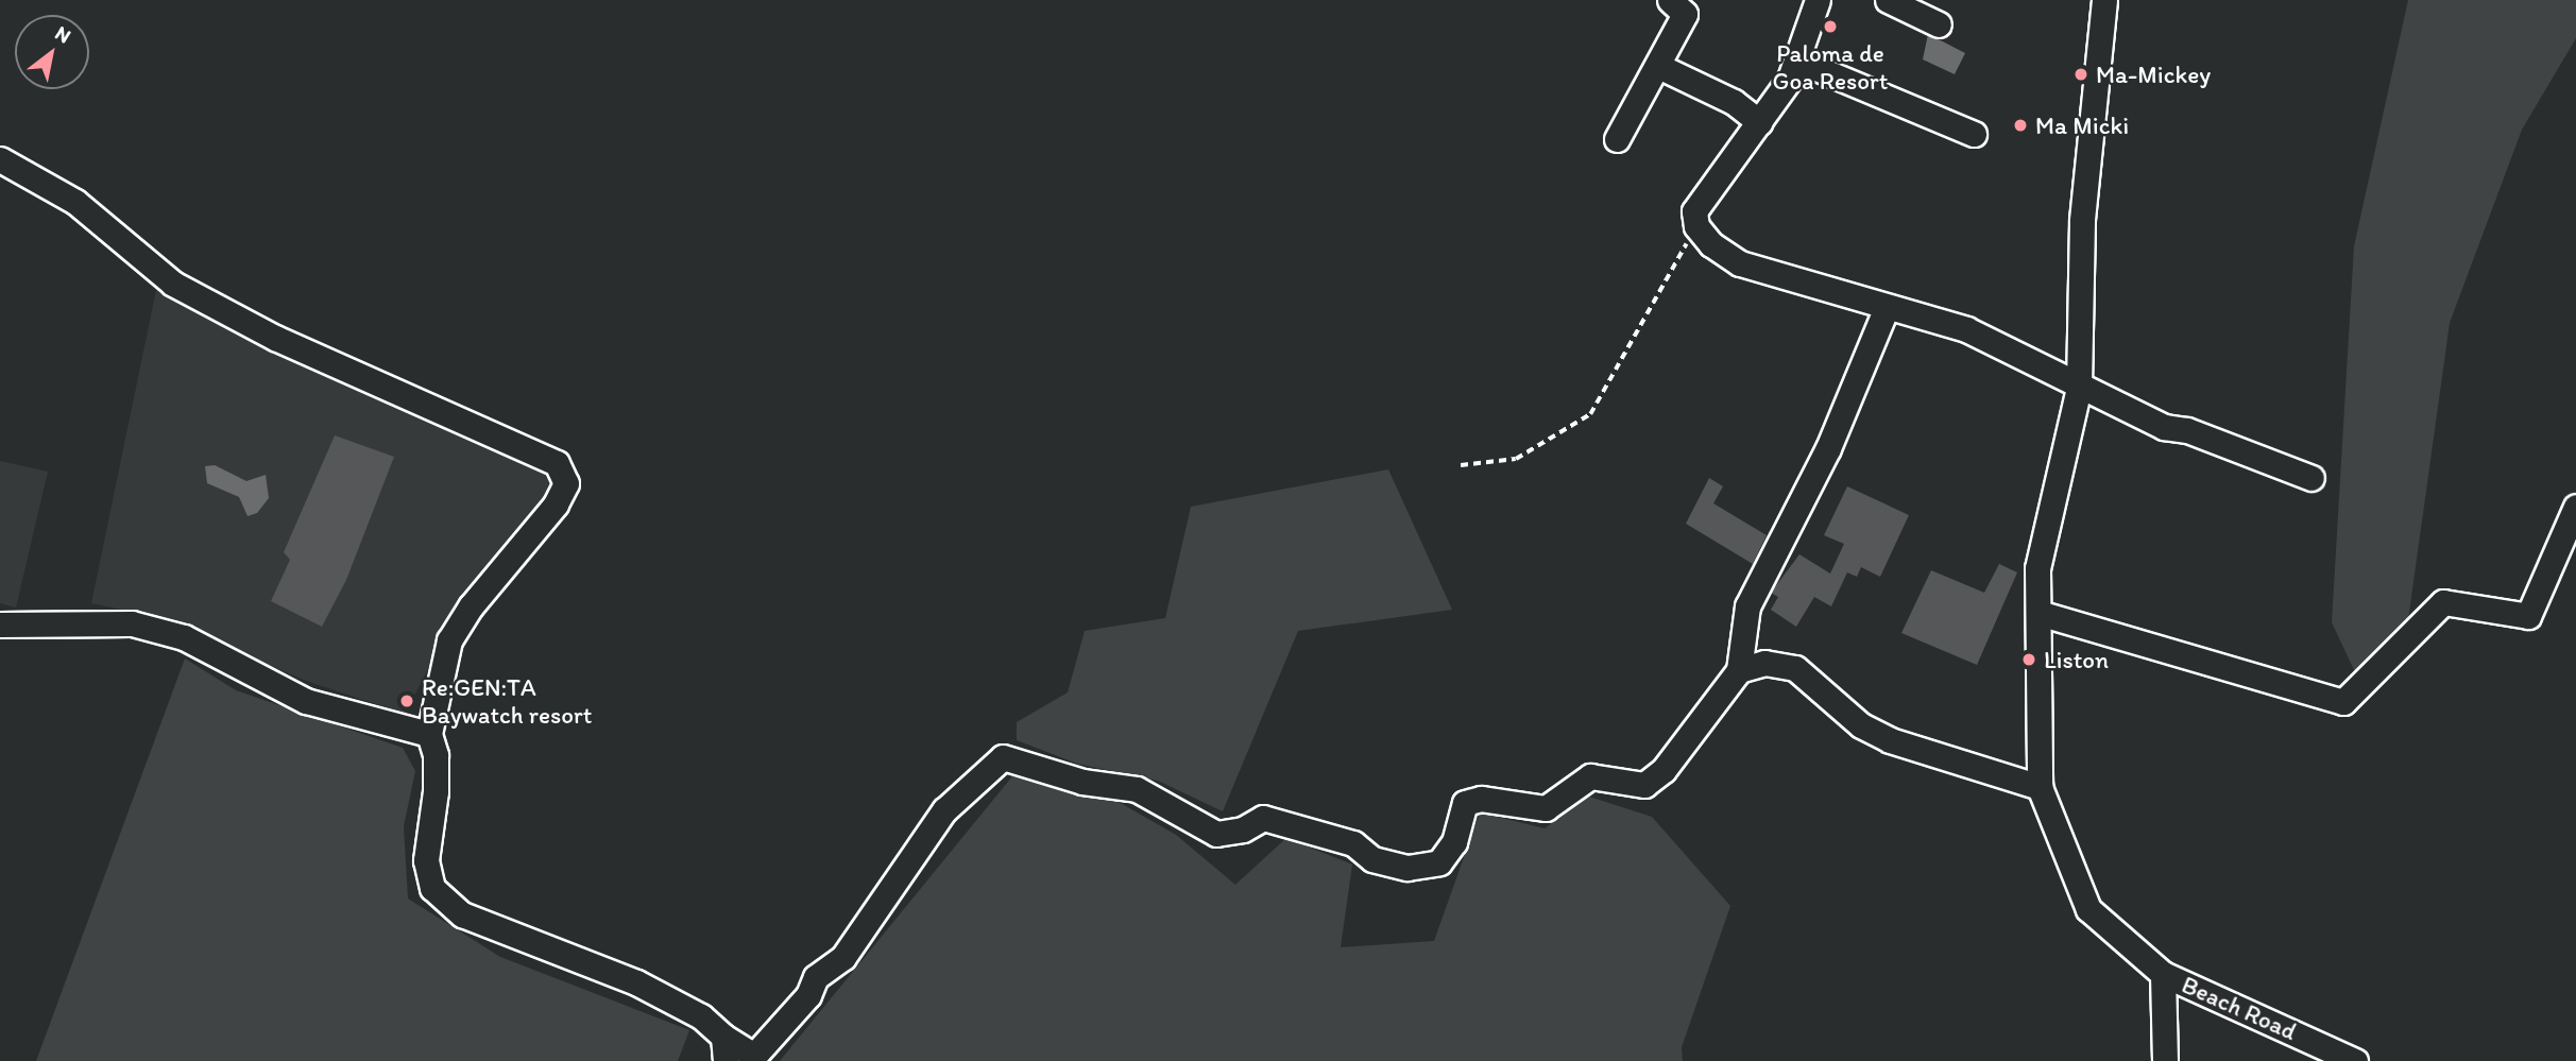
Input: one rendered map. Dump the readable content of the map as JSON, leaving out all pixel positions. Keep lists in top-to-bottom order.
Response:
{
  "streets": {
    "street": ["Beach Road"]
  },
  "places": [
    "Paloma de Goa Resort",
    "Ma-Mickey",
    "Ma Micki",
    "Liston",
    "Re:GEN:TA Baywatch resort"
  ],
  "north": "top right"
}
